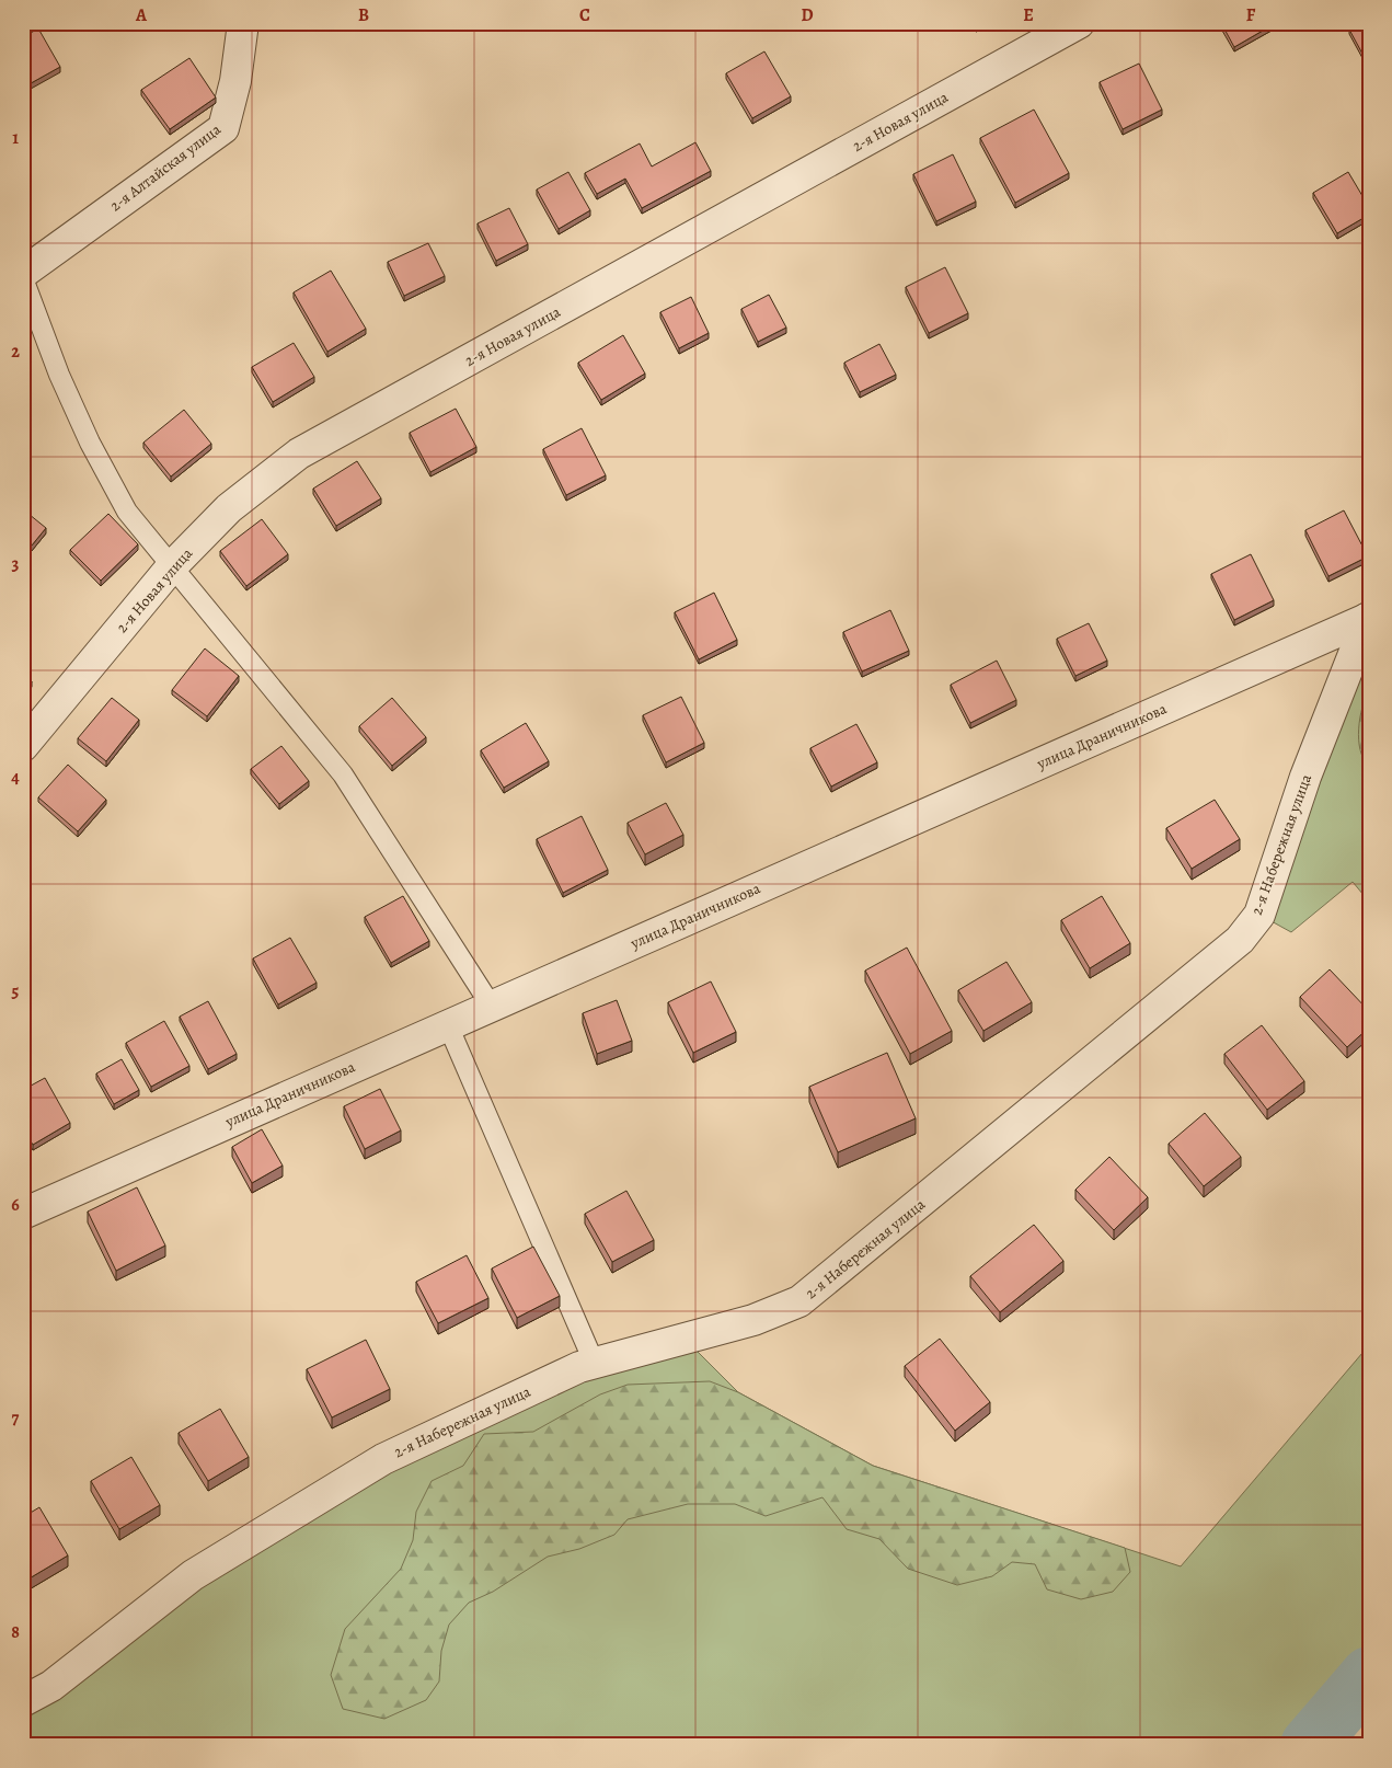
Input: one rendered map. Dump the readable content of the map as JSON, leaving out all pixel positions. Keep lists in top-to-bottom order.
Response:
{
  "streets": {
    "street": [
      "2-я Новая улица",
      "2-я Алтайская улица",
      "улица Драничникова",
      "2-я Набережная улица"
    ]
  },
  "crossings": [
    ["улица Драничникова", "2-я Набережная улица"]
  ],
  "grid": {
    "columns": [
      "A",
      "B",
      "C",
      "D",
      "E",
      "F"
    ],
    "rows": [
      "1",
      "2",
      "3",
      "4",
      "5",
      "6",
      "7",
      "8"
    ]
  }
}
